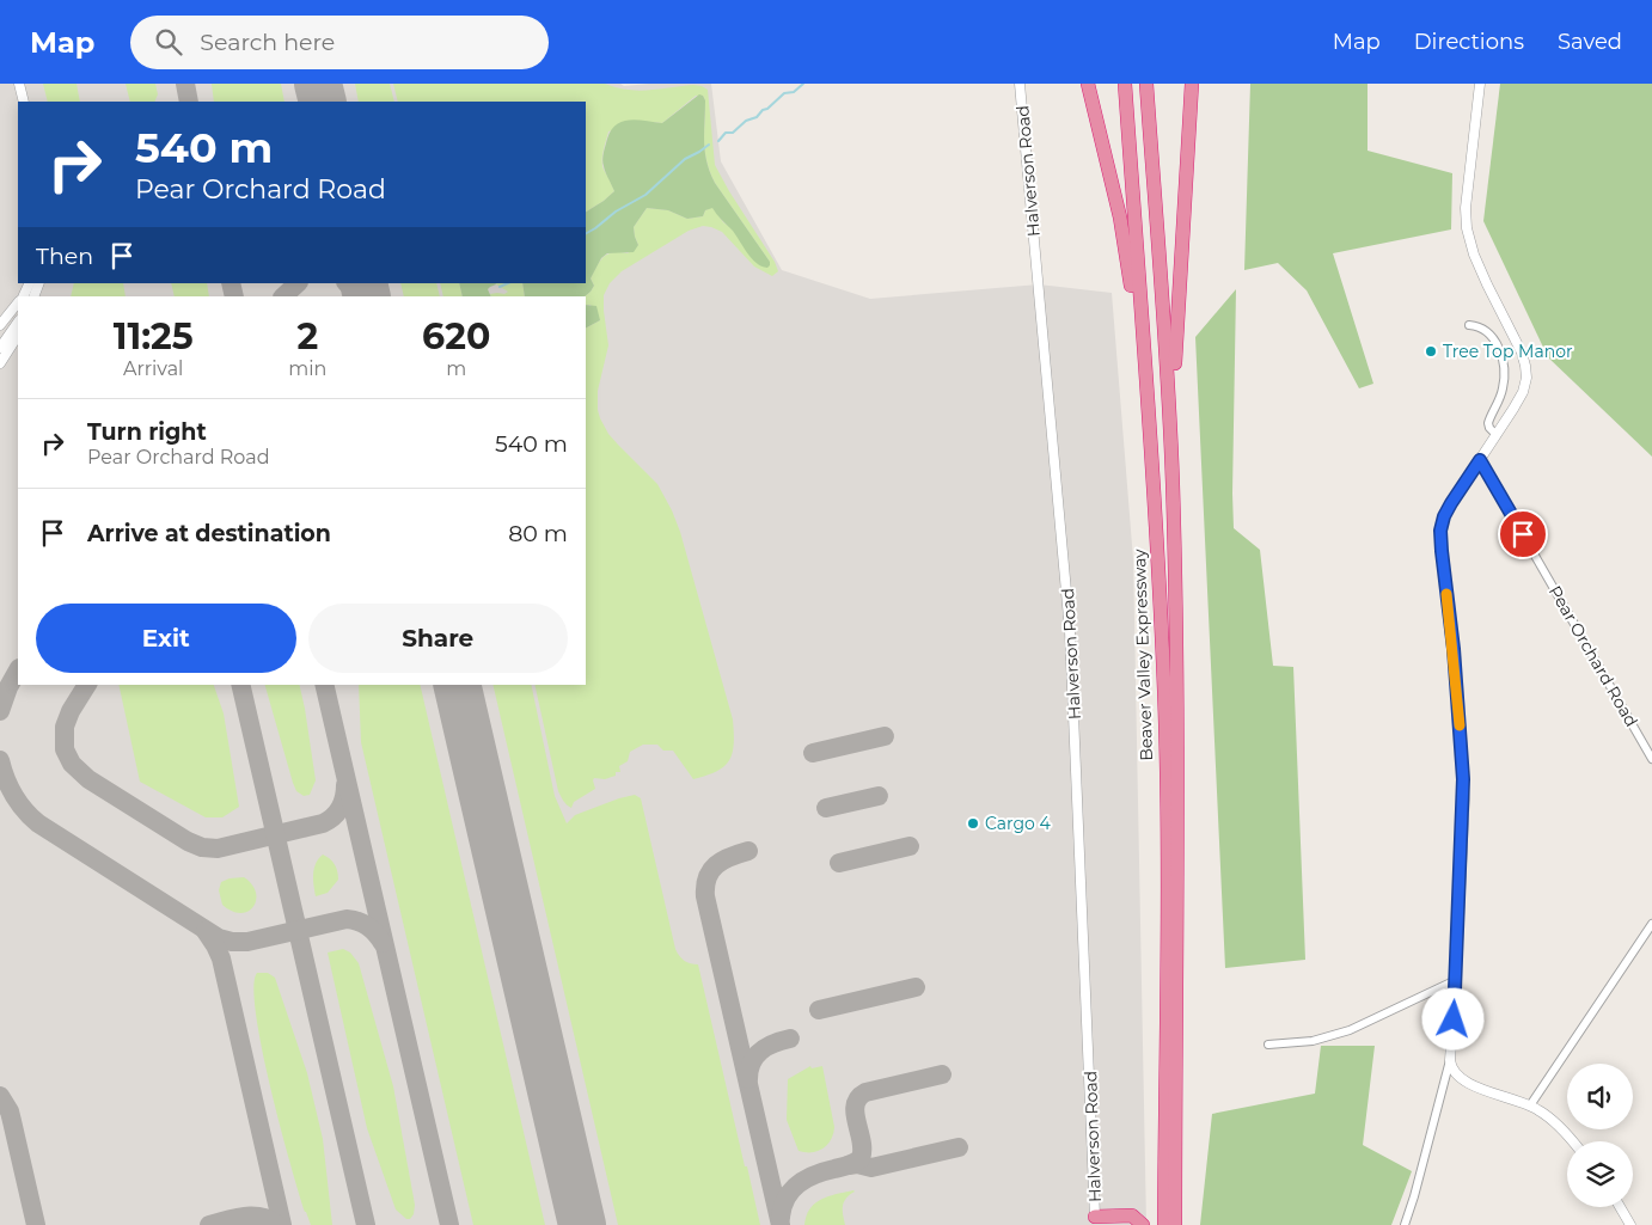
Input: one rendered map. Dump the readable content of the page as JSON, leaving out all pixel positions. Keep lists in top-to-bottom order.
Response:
{
  "streets": {
    "highway": ["Beaver Valley Expressway"],
    "street": ["Halverson Road", "Pear Orchard Road"]
  },
  "places": ["Tree Top Manor", "Cargo 4"],
  "page": {
    "header": "Map",
    "search": "Search here",
    "nav": ["Map", "Directions", "Saved"],
    "turn": ["540 m", "Pear Orchard Road"],
    "then": "Then",
    "eta": [
      "11:25",
      "Arrival",
      "2",
      "min",
      "620",
      "m"
    ],
    "list": [
      {
        "name": "Turn right",
        "note": "Pear Orchard Road",
        "value": "540 m"
      },
      {
        "name": "Arrive at destination",
        "value": "80 m"
      }
    ],
    "buttons": ["Exit", "Share"]
  }
}
